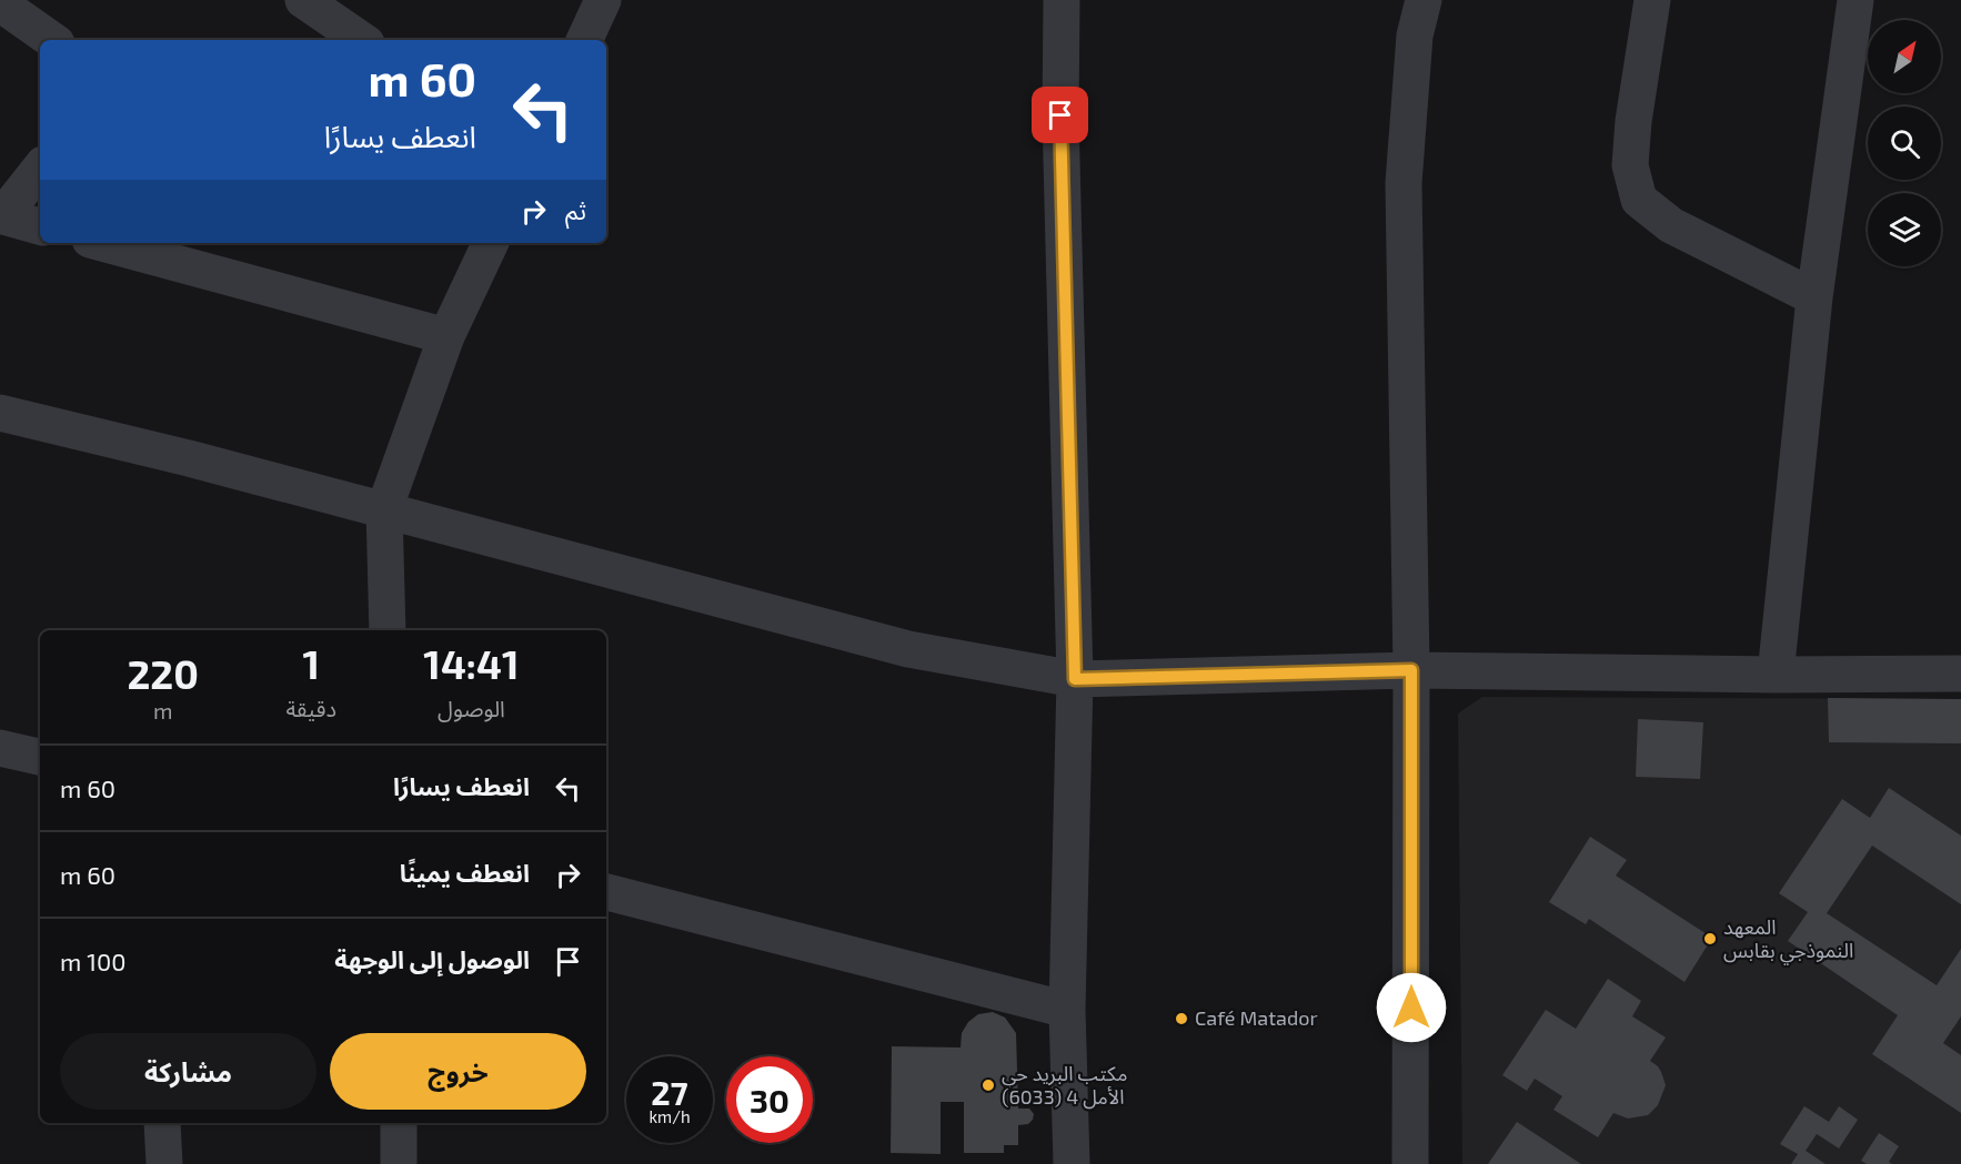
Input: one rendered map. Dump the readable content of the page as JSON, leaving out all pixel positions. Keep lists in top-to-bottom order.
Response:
{
  "places": ["المعهد النموذجي بقابس", "Café Matador", "مكتب البريد حي الأمل 4 (6033)"],
  "north": "top right",
  "page": {
    "turn": ["60 m", "انعطف يسارًا"],
    "then": "ثم",
    "eta": [
      "14:41",
      "الوصول",
      "1",
      "دقيقة",
      "220",
      "m"
    ],
    "list": [
      {
        "name": "انعطف يسارًا",
        "value": "60 m"
      },
      {
        "name": "انعطف يمينًا",
        "value": "60 m"
      },
      {
        "name": "الوصول إلى الوجهة",
        "value": "100 m"
      }
    ],
    "buttons": ["خروج", "مشاركة"],
    "speed": "27 km/h",
    "limit": "30"
  }
}
